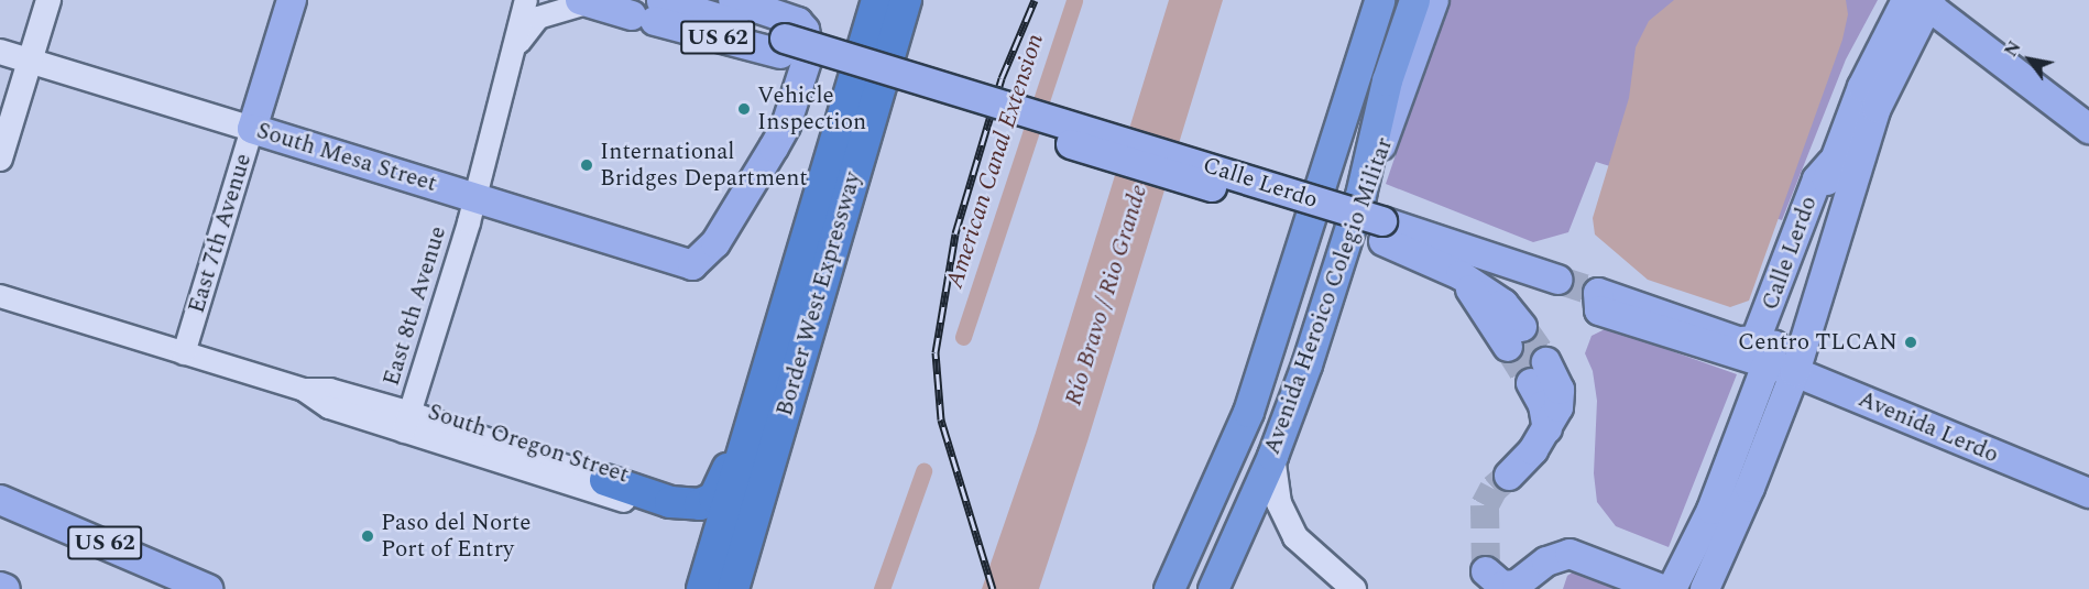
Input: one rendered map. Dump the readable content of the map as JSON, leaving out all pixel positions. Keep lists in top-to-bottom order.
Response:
{
  "streets": {
    "highway": ["Border West Expressway", "Avenida Heroico Colegio Militar"],
    "main road": [
      "US 62",
      "South Mesa Street",
      "Calle Lerdo",
      "East 7th Avenue",
      "Avenida Lerdo"
    ],
    "street": ["East 8th Avenue", "South Oregon Street"]
  },
  "crossings": [
    ["US 62", "East 8th Avenue"],
    ["South Mesa Street", "East 7th Avenue"],
    ["South Mesa Street", "East 8th Avenue"],
    ["Calle Lerdo", "Avenida Lerdo"],
    ["East 7th Avenue", "South Oregon Street"],
    ["East 8th Avenue", "South Oregon Street"]
  ],
  "water": ["American Canal Extension", "Río Bravo / Rio Grande"],
  "places": [
    "Vehicle Inspection",
    "International Bridges Department",
    "Centro TLCAN",
    "Paso del Norte Port of Entry"
  ],
  "north": "top left"
}
